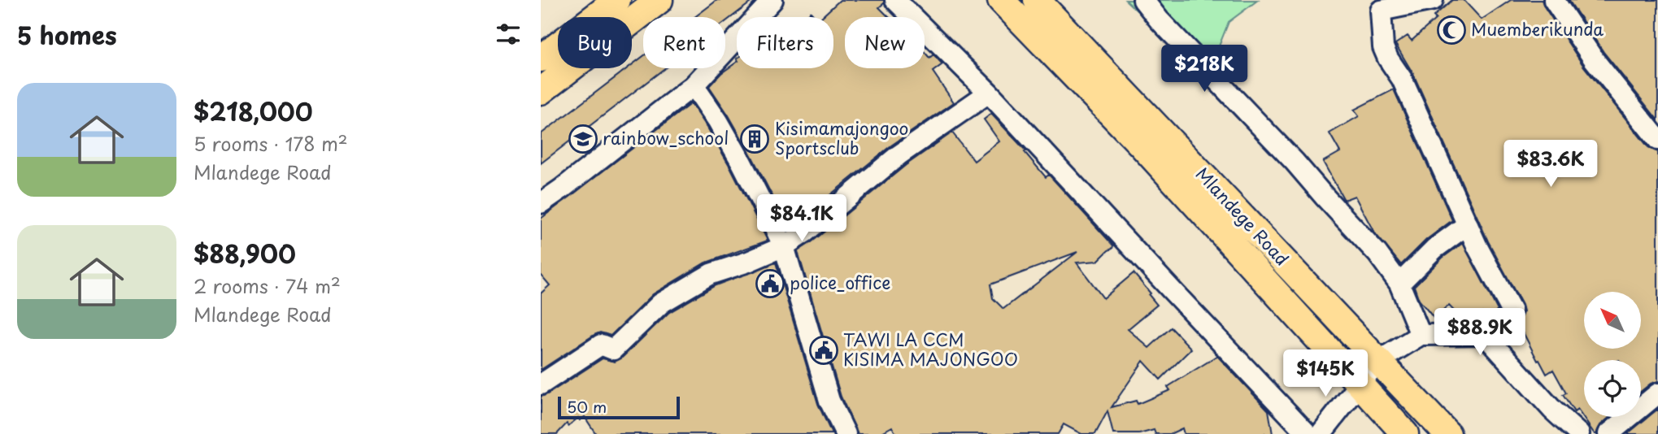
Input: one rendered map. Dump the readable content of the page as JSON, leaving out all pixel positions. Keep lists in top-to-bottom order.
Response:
{
  "streets": {
    "main road": ["Mlandege Road"]
  },
  "places": {
    "mosque": ["Muemberikunda"],
    "school or university": ["rainbow_school"],
    "building": ["Kisimamajongoo Sportsclub"],
    "public building": ["police_office", "TAWI LA CCM KISIMA MAJONGOO"]
  },
  "scale_bar": "50 m",
  "north": "top left",
  "page": {
    "heading": "5 homes",
    "chip": [
      "Buy",
      "Rent",
      "Filters",
      "New"
    ],
    "price": [
      "$218K",
      "$83.6K",
      "$84.1K",
      "$88.9K",
      "$145K"
    ],
    "list": [
      {
        "name": "$218,000",
        "note": "5 rooms · 178 m² · Mlandege Road"
      },
      {
        "name": "$88,900",
        "note": "2 rooms · 74 m² · Mlandege Road"
      }
    ],
    "scale": "50 m"
  }
}
